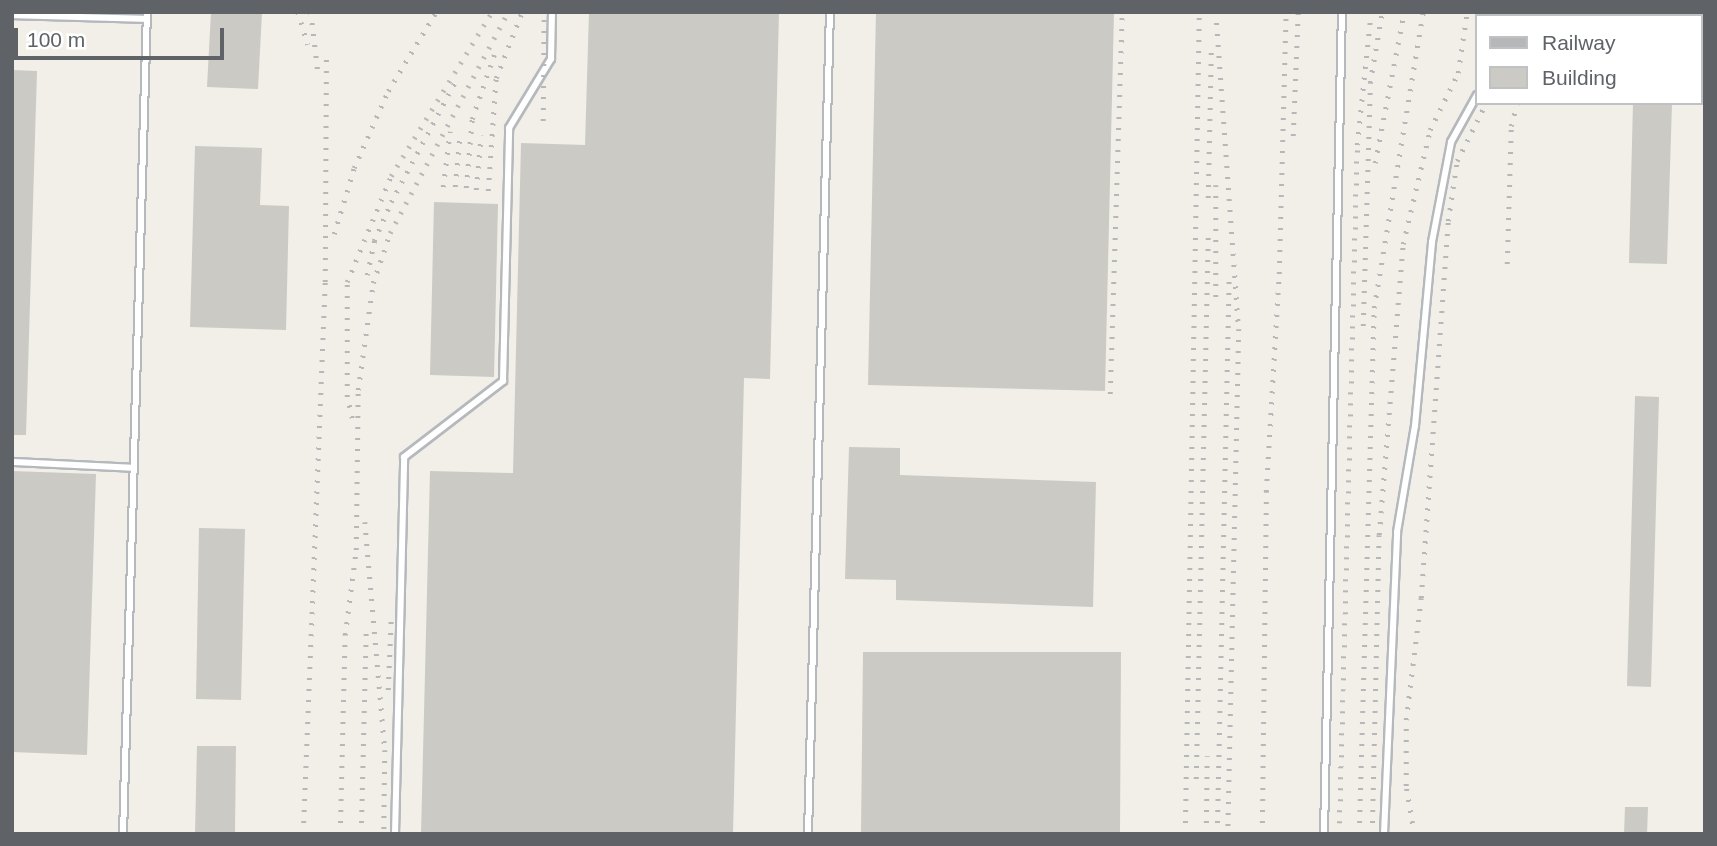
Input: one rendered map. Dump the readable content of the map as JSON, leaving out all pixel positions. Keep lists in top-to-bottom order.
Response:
{
  "legend": ["Railway", "Building"],
  "scale_bar": "100 m"
}
